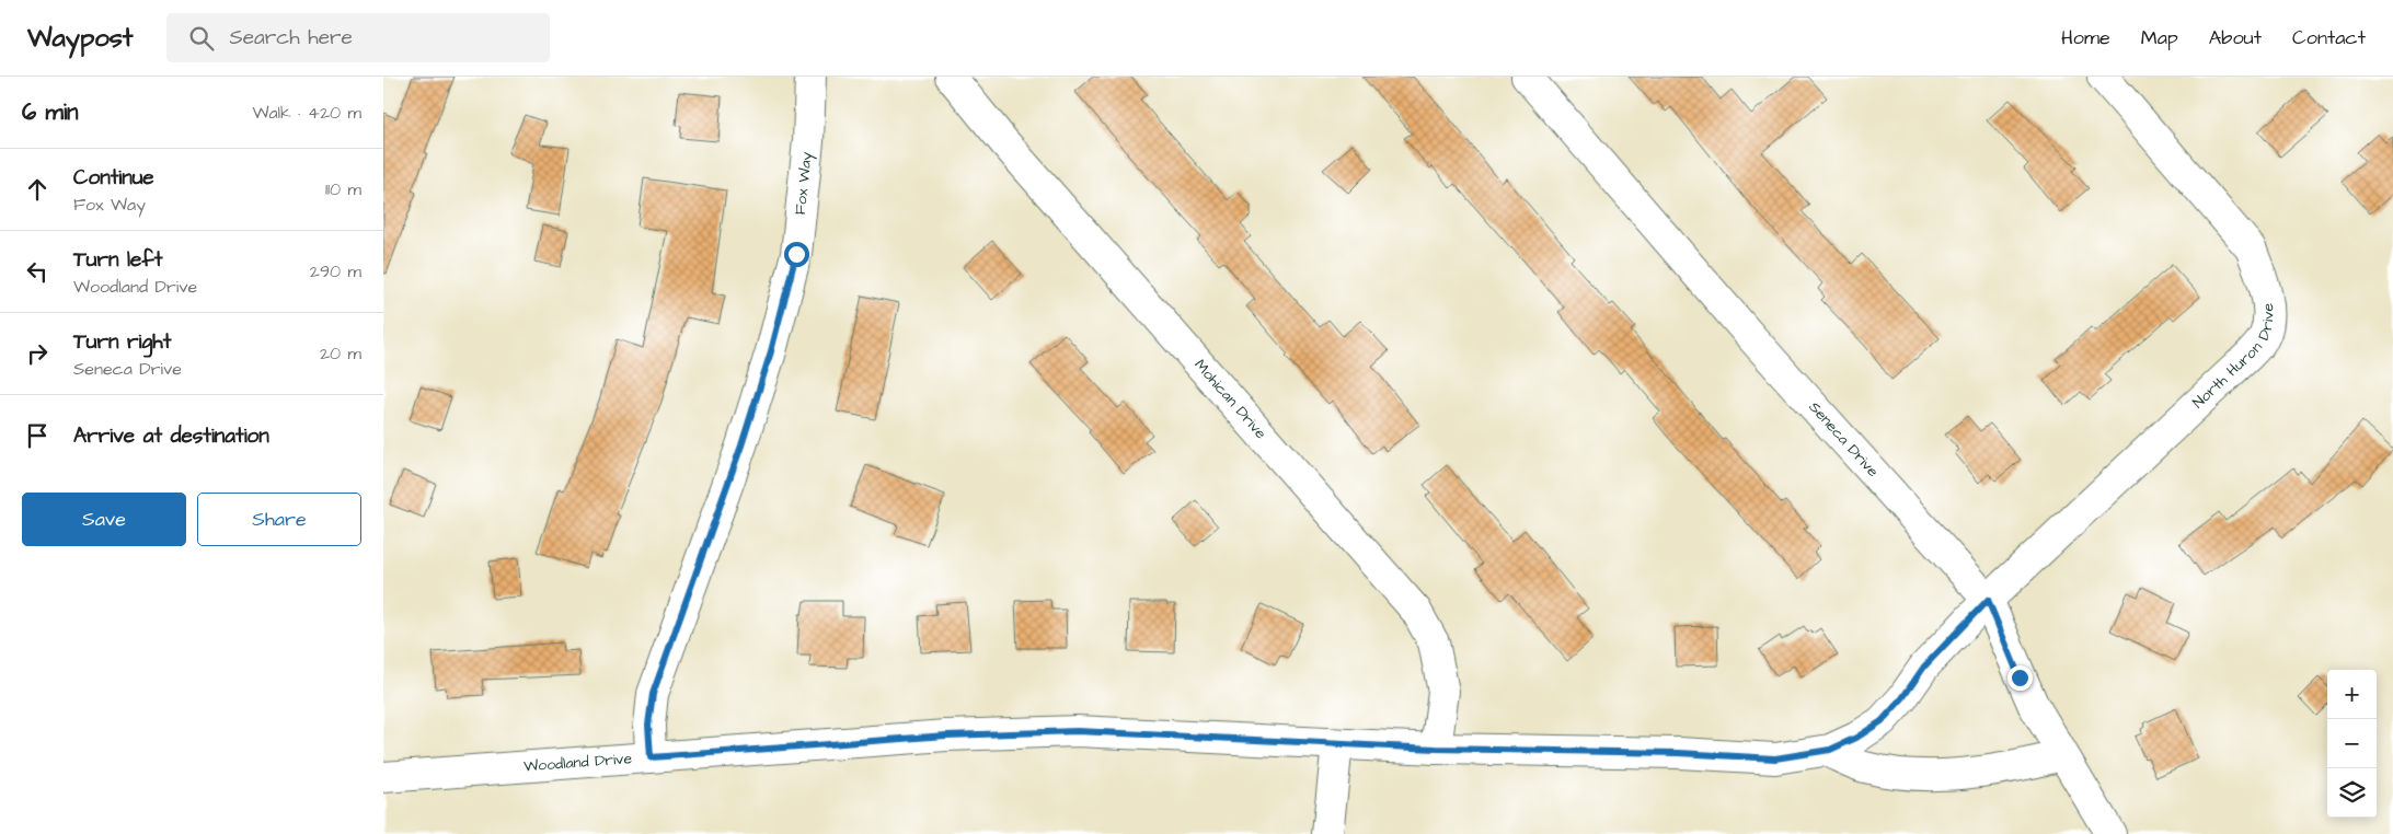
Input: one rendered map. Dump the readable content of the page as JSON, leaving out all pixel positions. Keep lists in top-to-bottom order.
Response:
{
  "streets": {
    "street": [
      "Fox Way",
      "North Huron Drive",
      "Mohican Drive",
      "Seneca Drive",
      "Woodland Drive"
    ]
  },
  "crossings": [
    ["Fox Way", "Woodland Drive"],
    ["North Huron Drive", "Seneca Drive"],
    ["North Huron Drive", "Woodland Drive"],
    ["Mohican Drive", "Woodland Drive"],
    ["Seneca Drive", "Woodland Drive"]
  ],
  "page": {
    "header": "Waypost",
    "search": "Search here",
    "nav": [
      "Home",
      "Map",
      "About",
      "Contact"
    ],
    "heading": ["6 min", "Walk · 420 m"],
    "list": [
      ["Continue", "Fox Way", "110 m"],
      ["Turn left", "Woodland Drive", "290 m"],
      ["Turn right", "Seneca Drive", "20 m"],
      "Arrive at destination"
    ],
    "buttons": ["Save", "Share"],
    "map_buttons": ["+", "−"]
  }
}
